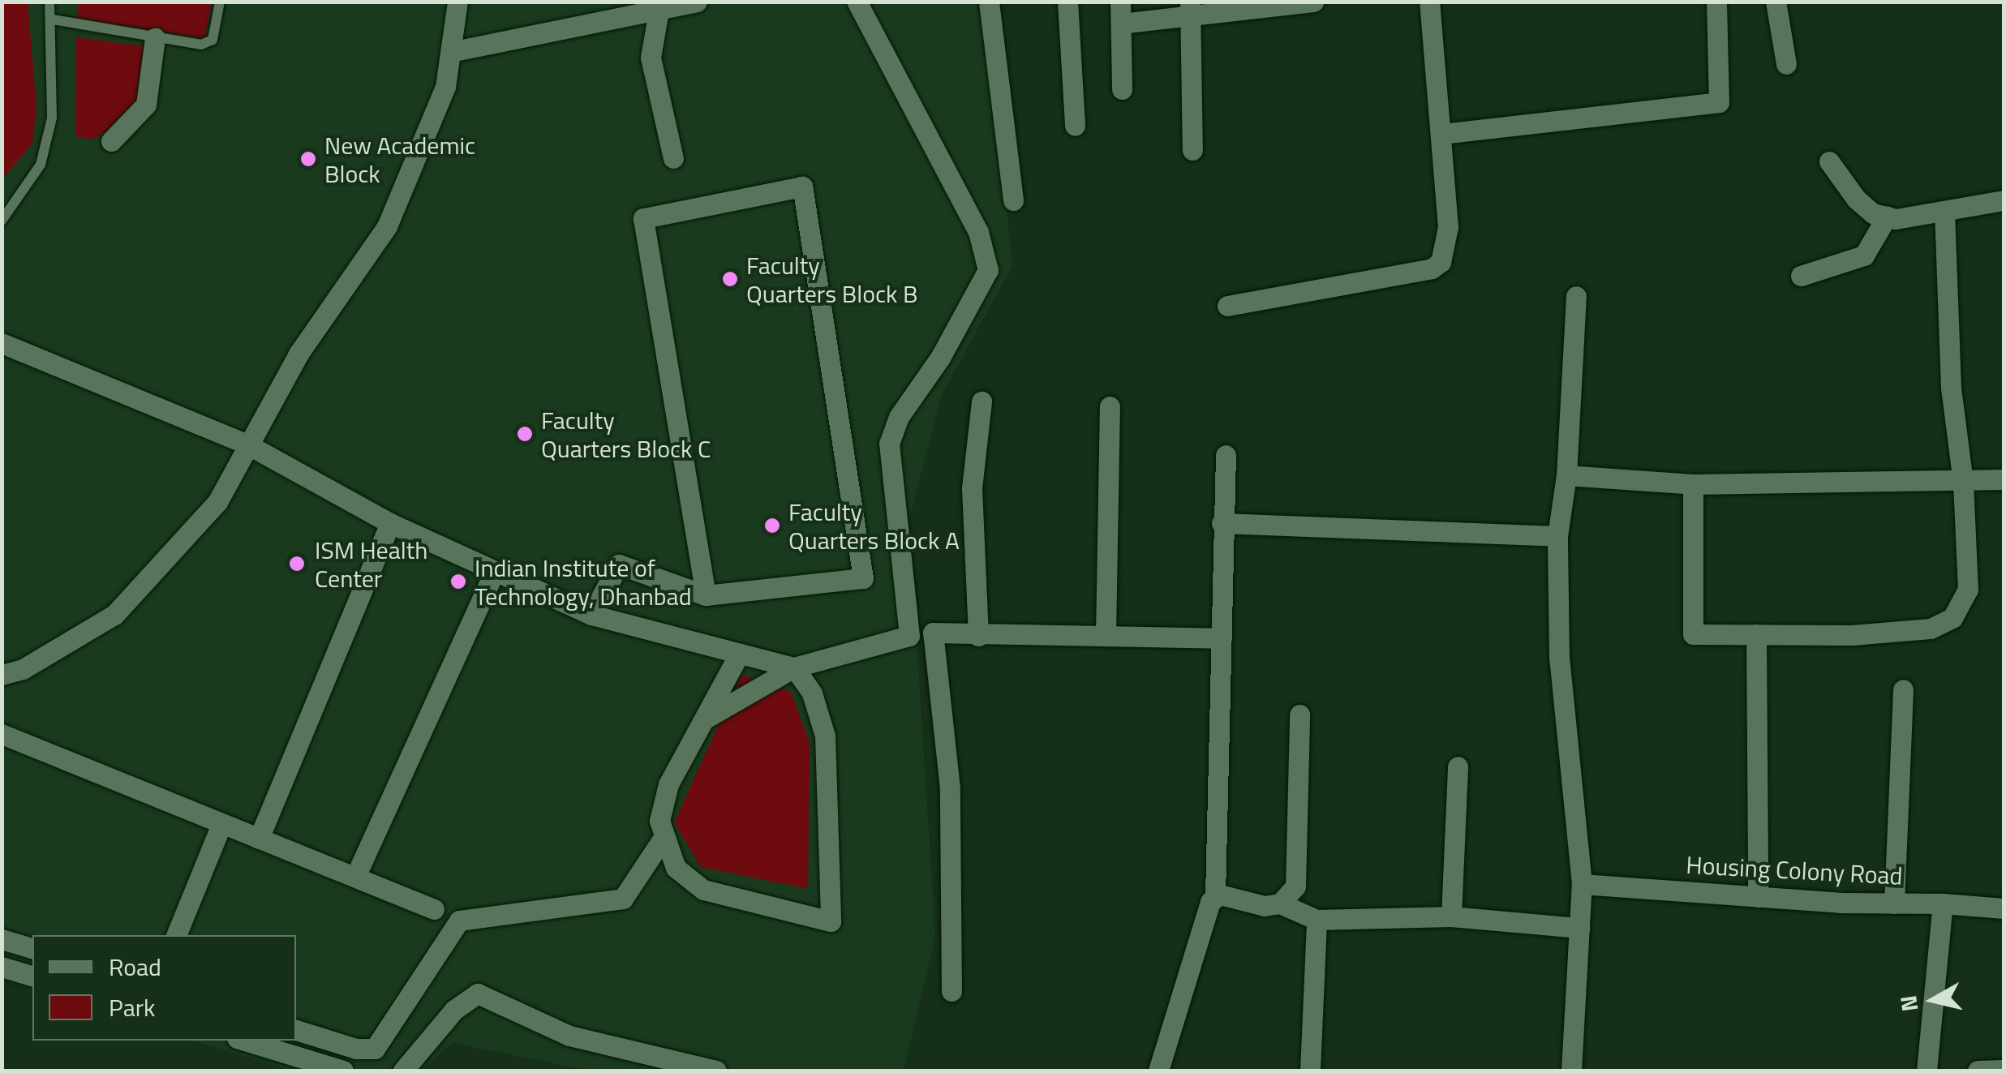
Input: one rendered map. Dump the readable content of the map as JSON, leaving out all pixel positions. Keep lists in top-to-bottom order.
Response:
{
  "streets": {
    "street": ["Housing Colony Road"]
  },
  "places": [
    "New Academic Block",
    "Faculty Quarters Block B",
    "Faculty Quarters Block C",
    "Faculty Quarters Block A",
    "ISM Health Center",
    "Indian Institute of Technology, Dhanbad"
  ],
  "legend": ["Road", "Park"],
  "north": "left"
}
